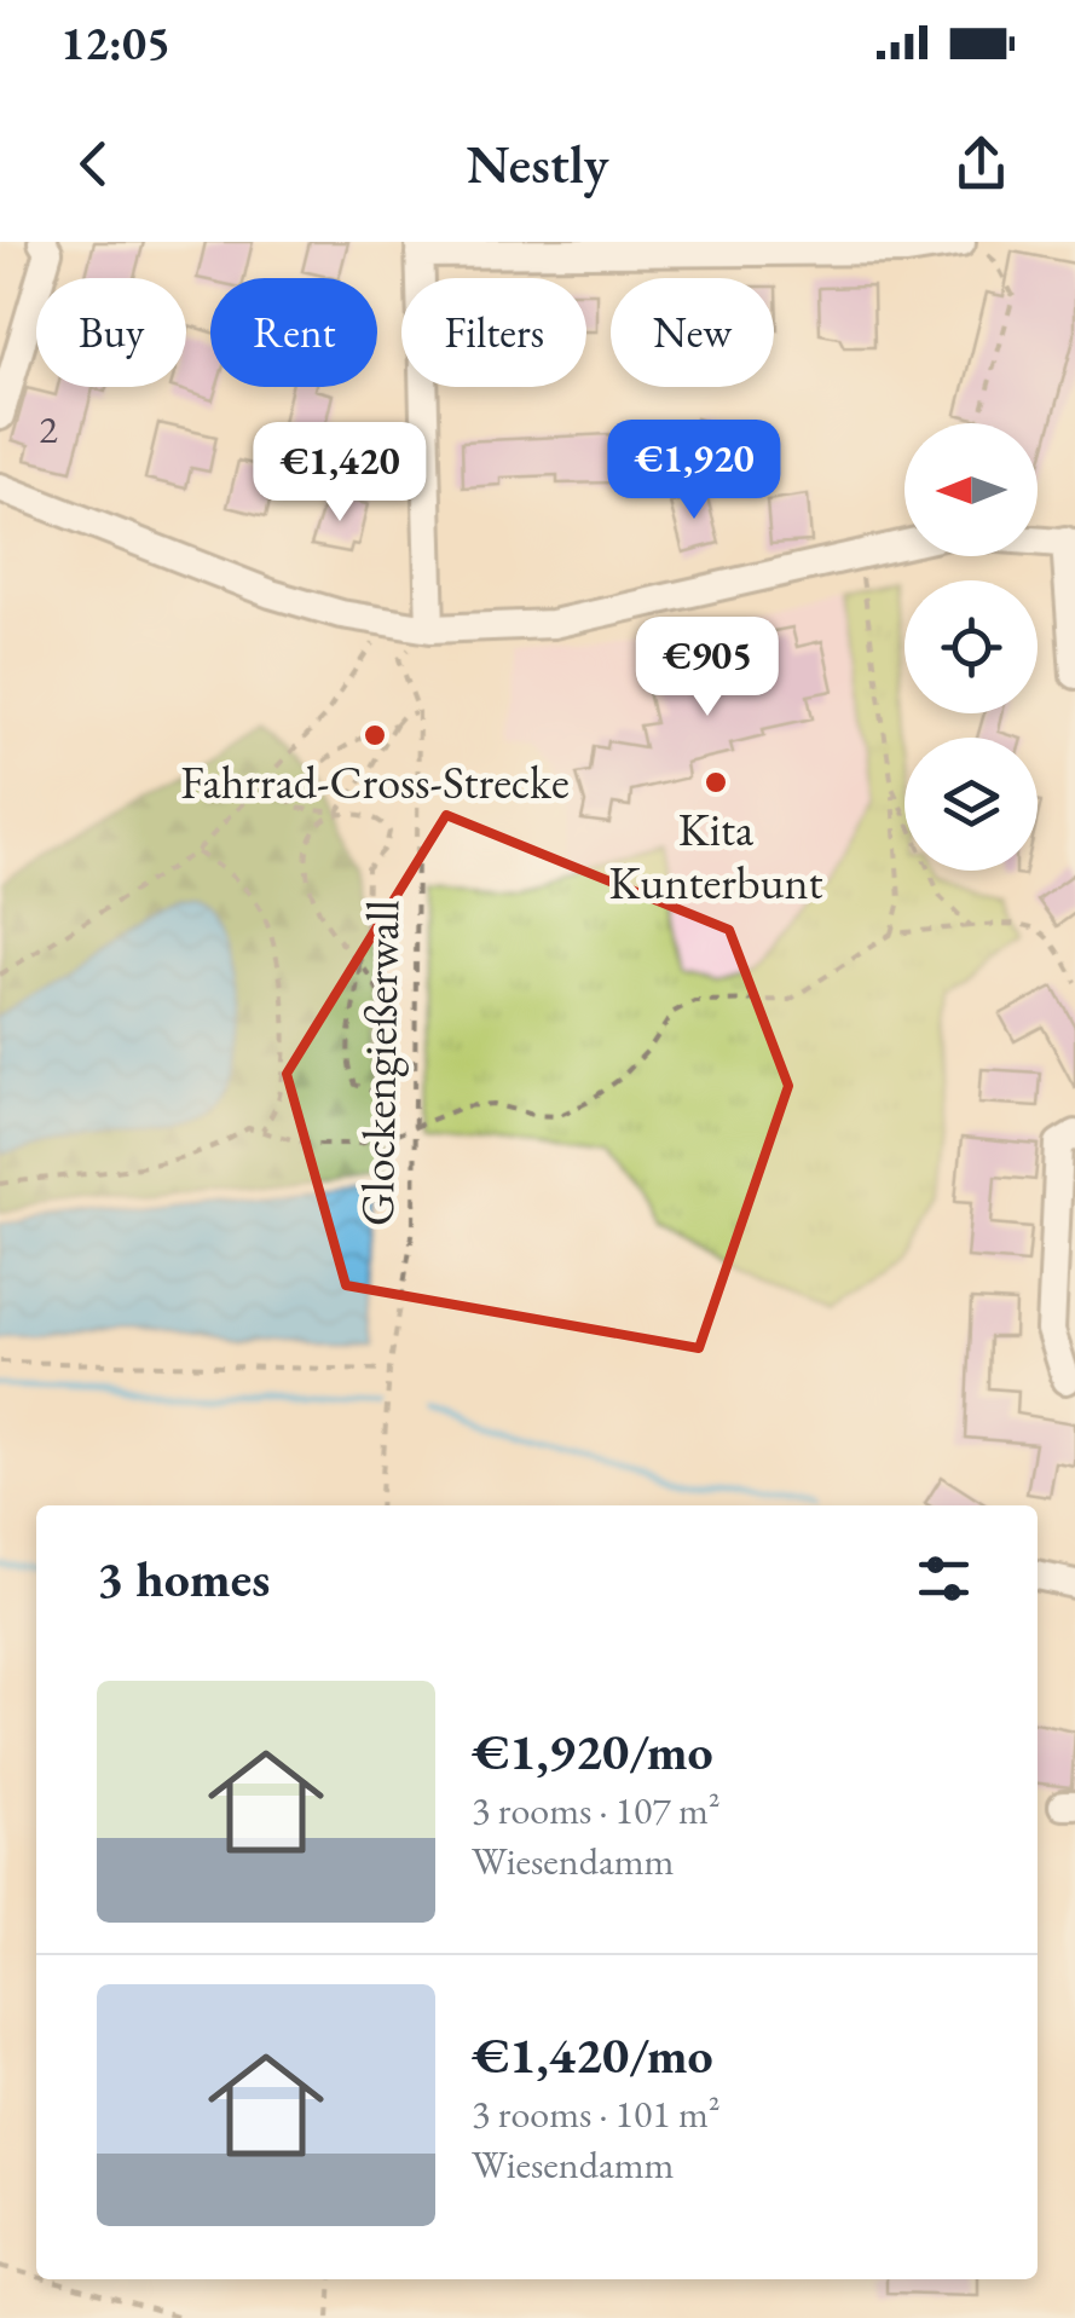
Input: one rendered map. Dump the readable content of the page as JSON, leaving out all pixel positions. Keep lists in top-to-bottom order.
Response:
{
  "streets": {
    "path": ["Glockengießerwall"]
  },
  "places": ["Fahrrad-Cross-Strecke", "Kita Kunterbunt"],
  "house_numbers": ["2"],
  "north": "left",
  "page": {
    "status": "12:05",
    "header": "Nestly",
    "chip": [
      "Buy",
      "Rent",
      "Filters",
      "New"
    ],
    "price": ["€1,920", "€1,420", "€905"],
    "heading": "3 homes",
    "list": [
      {
        "name": "€1,920/mo",
        "note": "3 rooms · 107 m² · Wiesendamm"
      },
      {
        "name": "€1,420/mo",
        "note": "3 rooms · 101 m² · Wiesendamm"
      }
    ]
  }
}
